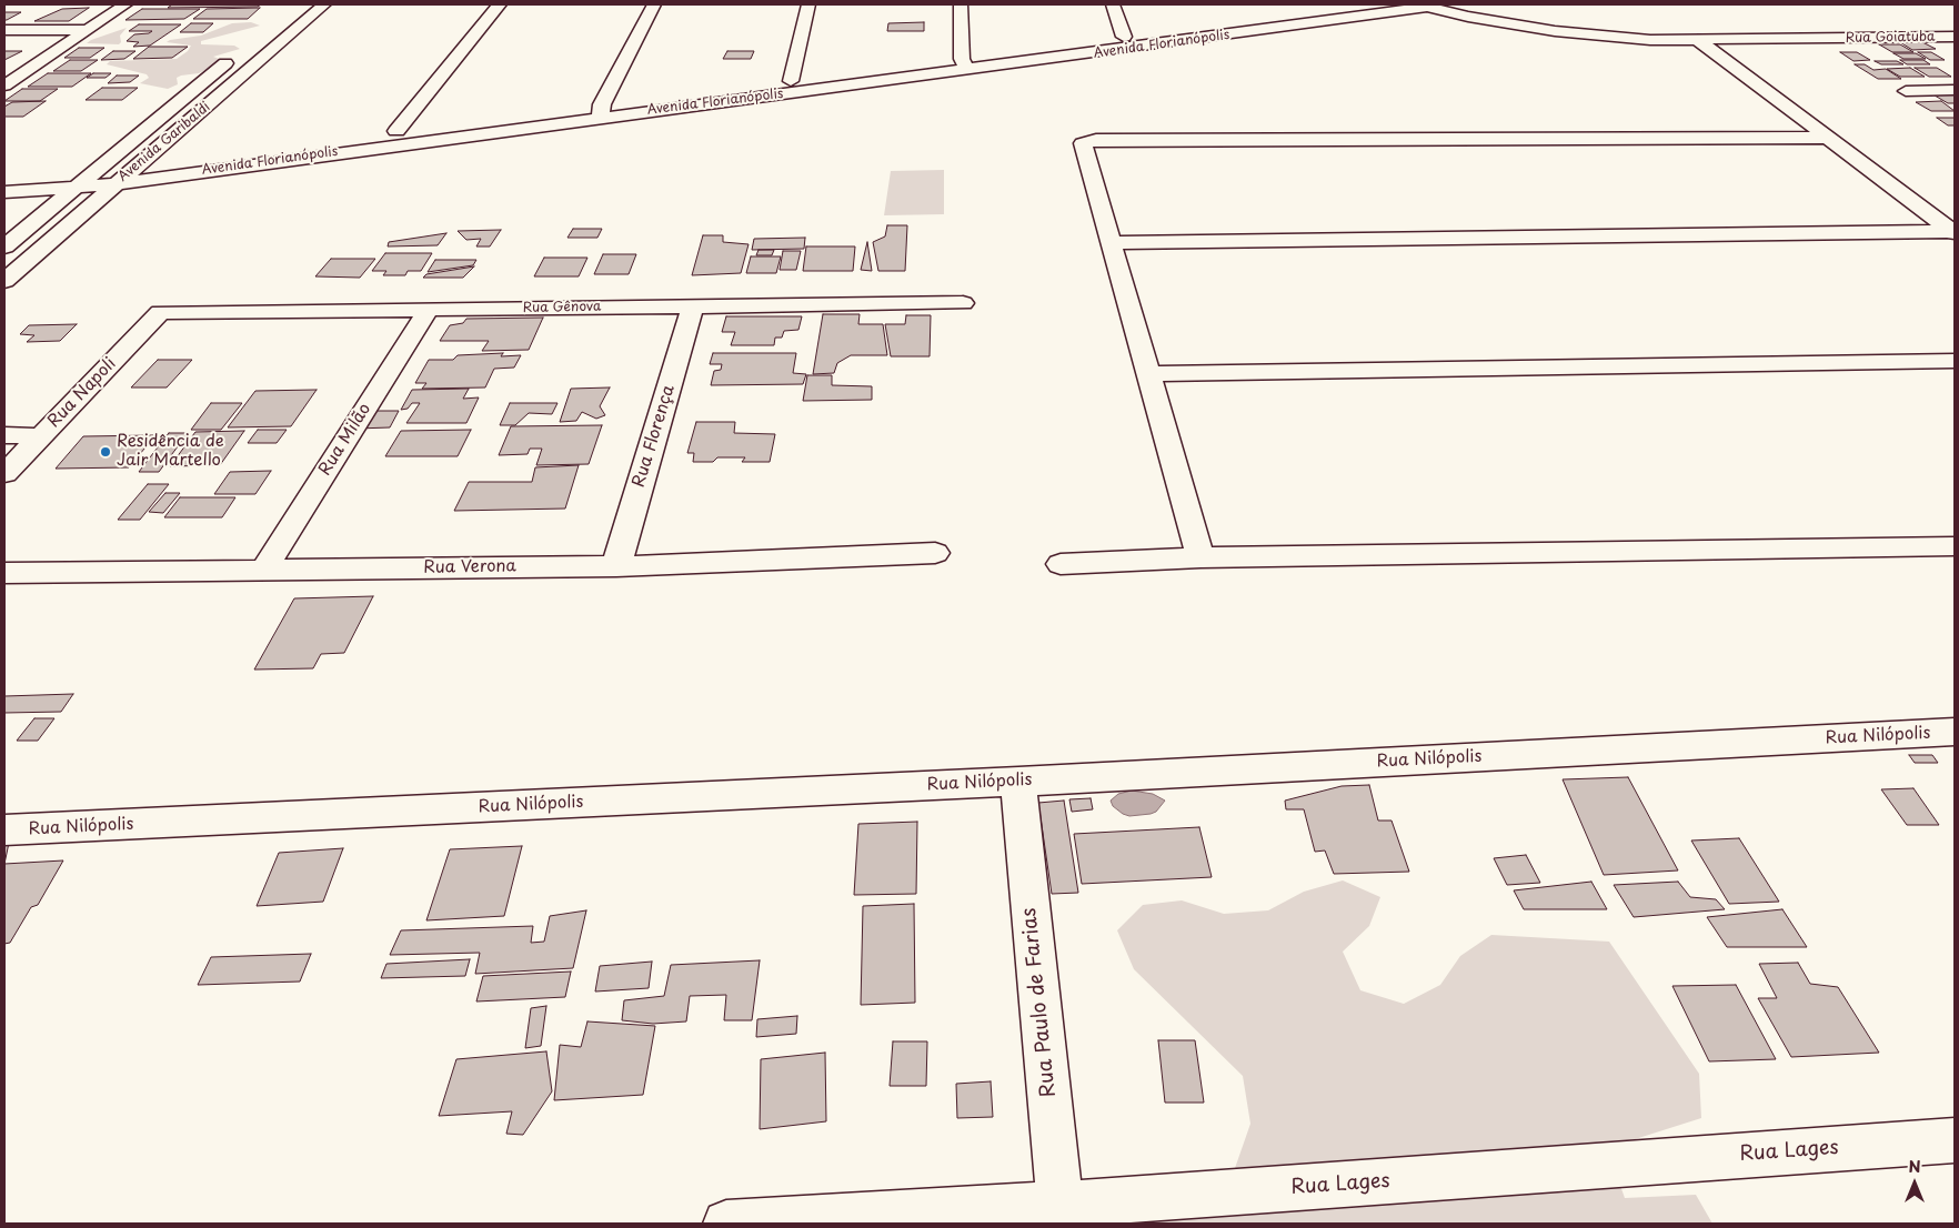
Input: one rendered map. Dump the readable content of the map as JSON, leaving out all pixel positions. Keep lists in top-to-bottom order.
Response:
{
  "streets": {
    "street": [
      "Rua Goiatuba",
      "Avenida Florianópolis",
      "Avenida Garibaldi",
      "Rua Gênova",
      "Rua Napoli",
      "Rua Florença",
      "Rua Milão",
      "Rua Verona",
      "Rua Nilópolis",
      "Rua Paulo de Farias",
      "Rua Lages"
    ]
  },
  "crossings": [
    ["Rua Goiatuba", "Avenida Florianópolis"],
    ["Avenida Florianópolis", "Avenida Garibaldi"],
    ["Rua Gênova", "Rua Napoli"],
    ["Rua Gênova", "Rua Florença"],
    ["Rua Gênova", "Rua Milão"],
    ["Rua Florença", "Rua Verona"],
    ["Rua Milão", "Rua Verona"],
    ["Rua Nilópolis", "Rua Paulo de Farias"],
    ["Rua Paulo de Farias", "Rua Lages"]
  ],
  "places": ["Residência de Jair Martello"],
  "north": "top"
}
